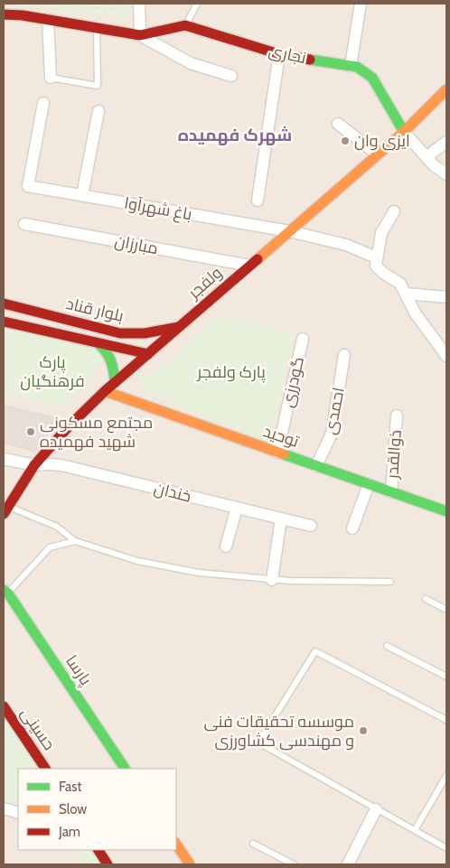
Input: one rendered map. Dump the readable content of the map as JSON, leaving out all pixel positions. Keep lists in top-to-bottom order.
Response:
{
  "streets": {
    "street": [
      "نجاری",
      "باغ شهرآوا",
      "مبارزان",
      "ولفجر",
      "بلوار قناد",
      "گودرزی",
      "احمدی",
      "توحید",
      "ذوالقدر",
      "خندان",
      "پارسا",
      "حسینی"
    ]
  },
  "crossings": [
    ["نجاری", "ولفجر"],
    ["باغ شهرآوا", "ولفجر"],
    ["مبارزان", "ولفجر"],
    ["ولفجر", "بلوار قناد"],
    ["ولفجر", "توحید"],
    ["ولفجر", "خندان"],
    ["گودرزی", "توحید"],
    ["احمدی", "توحید"],
    ["توحید", "ذوالقدر"]
  ],
  "districts": ["شهرک فهمیده"],
  "parks": ["پارک فرهنگیان", "پارک ولفجر"],
  "places": ["ایزی وان", "مجتمع مسکونی شهید فهمیده", "موسسه تحقیقات فنی و مهندسی کشاورزی"],
  "legend": ["Fast", "Slow", "Jam"]
}
